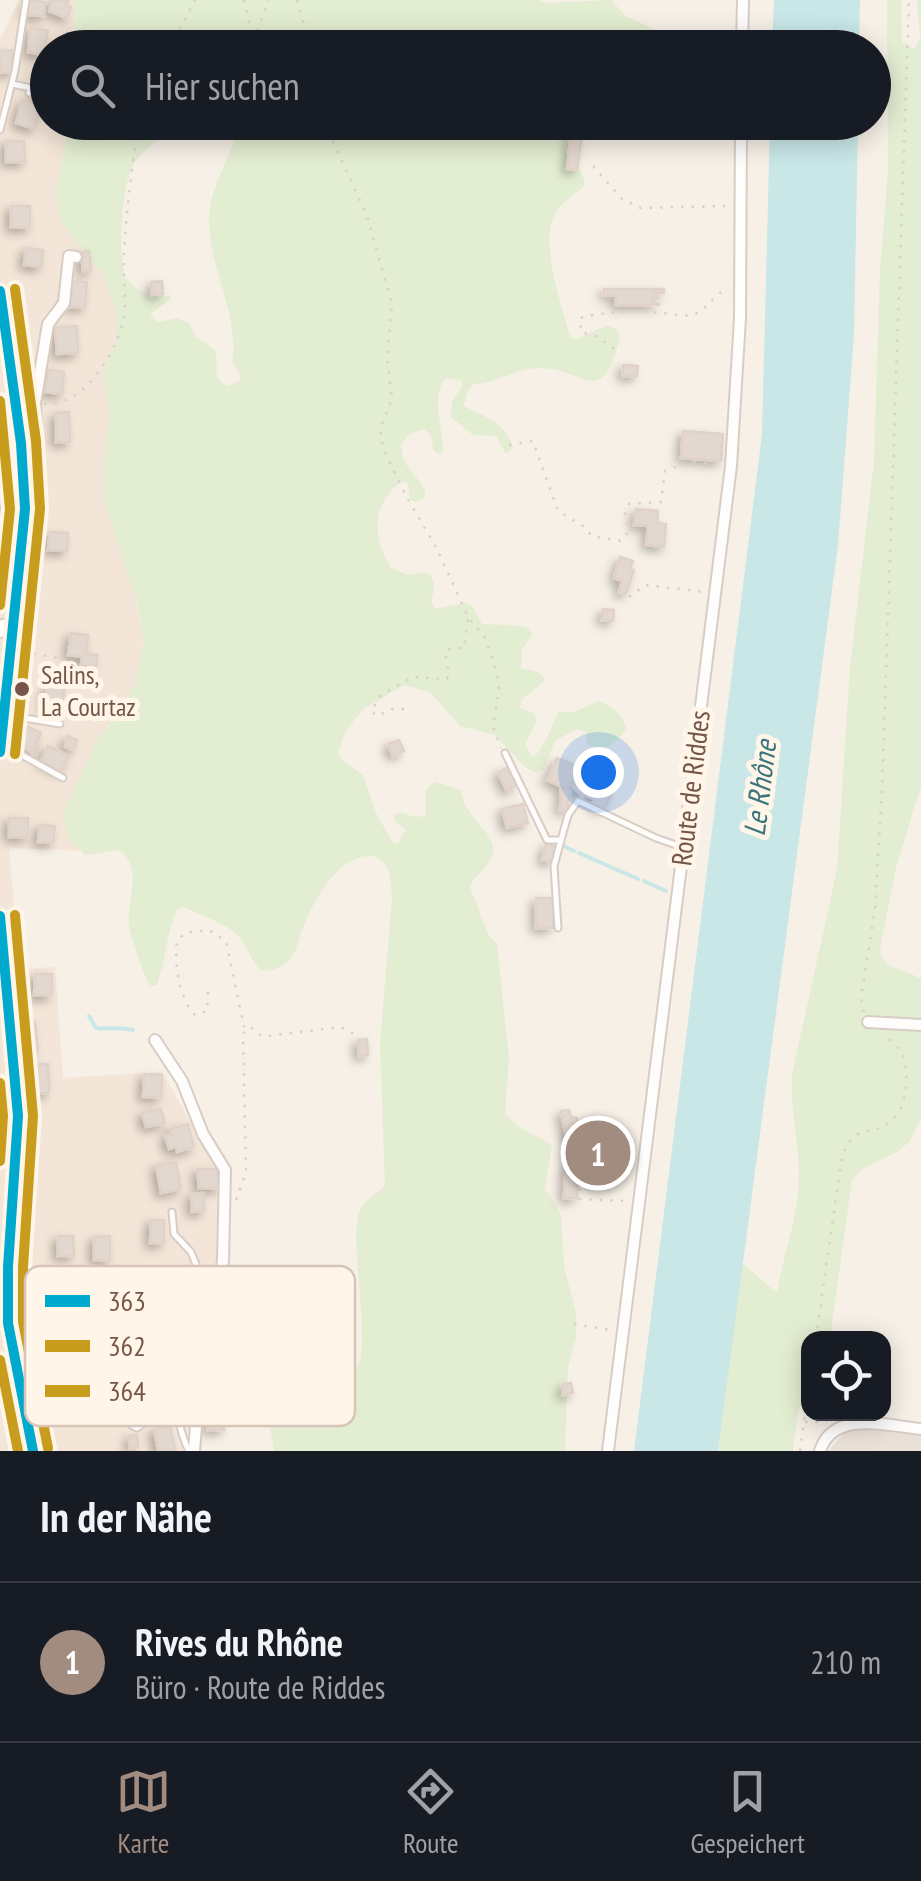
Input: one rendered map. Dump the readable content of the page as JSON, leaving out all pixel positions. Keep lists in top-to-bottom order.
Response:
{
  "streets": {
    "street": ["Route de Riddes"]
  },
  "water": ["Le Rhône"],
  "places": ["Salins, La Courtaz"],
  "lines": ["transit line 364", "transit line 363", "transit line 362"],
  "legend": ["363", "362", "364"],
  "page": {
    "search": "Hier suchen",
    "pins": "1",
    "heading": "In der Nähe",
    "list": [
      {
        "mark": "1",
        "name": "Rives du Rhône",
        "note": "Büro · Route de Riddes",
        "value": "210 m"
      }
    ],
    "nav": ["Karte", "Route", "Gespeichert"]
  }
}
